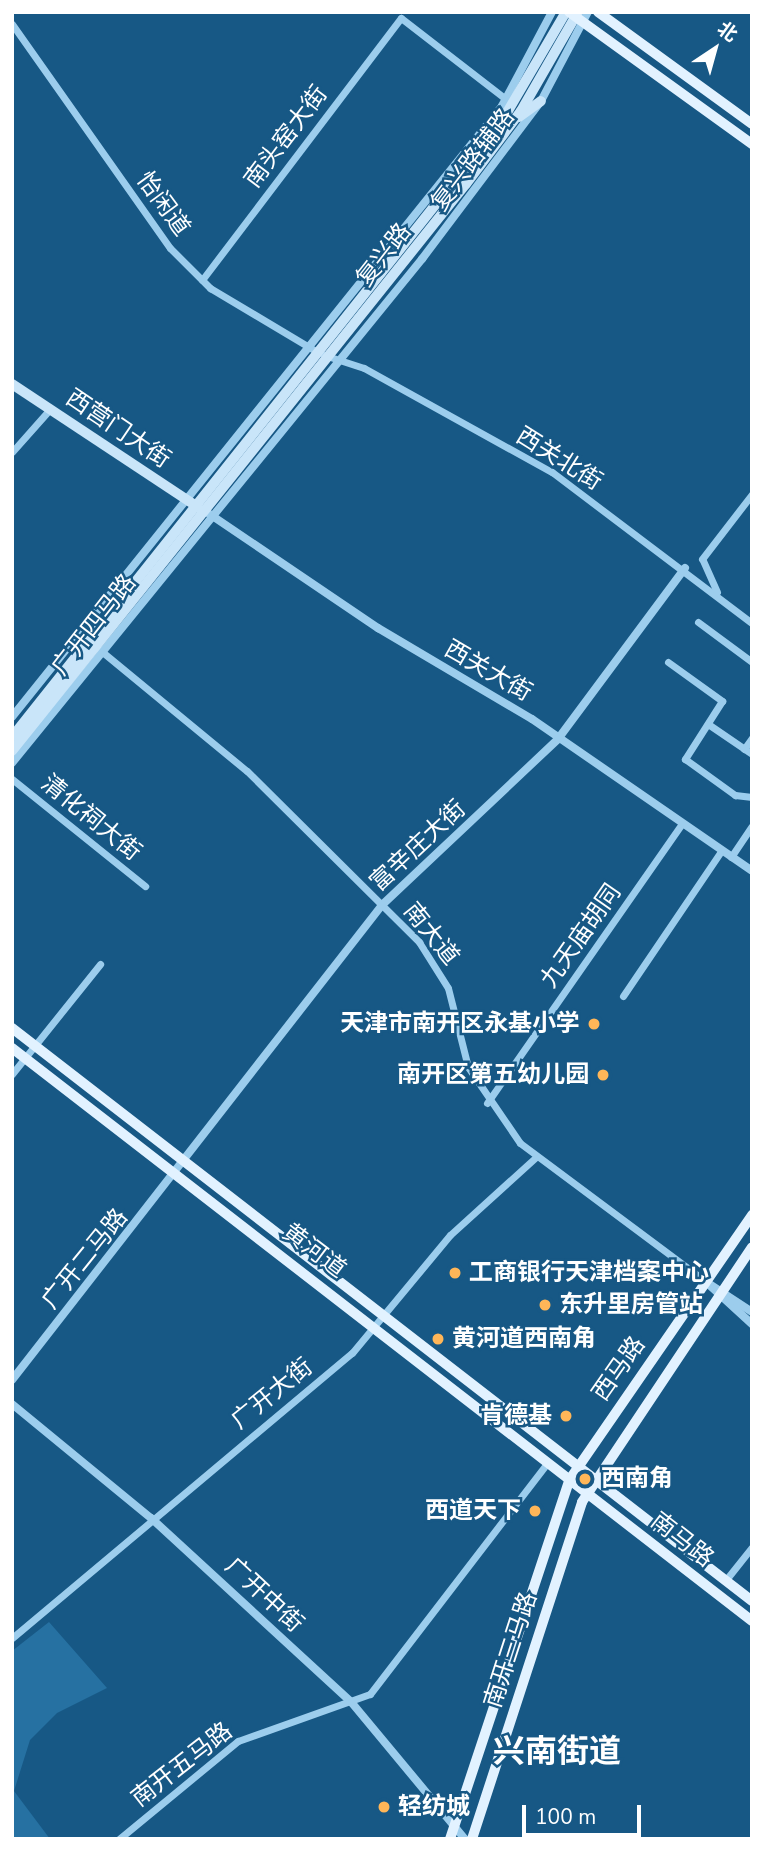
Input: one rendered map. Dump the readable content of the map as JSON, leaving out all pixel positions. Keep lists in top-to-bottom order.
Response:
{
  "streets": {
    "main road": [
      "复兴路",
      "西营门大街",
      "广开四马路",
      "黄河道",
      "西马路",
      "南马路",
      "南开三马路"
    ],
    "street": [
      "南头窑大街",
      "复兴路辅路",
      "怡闲道",
      "西关北街",
      "西关大街",
      "清化祠大街",
      "富辛庄大街",
      "南大道",
      "九天庙胡同",
      "广开二马路",
      "广开大街",
      "广开中街",
      "南开五马路"
    ]
  },
  "crossings": [
    ["南头窑大街", "复兴路辅路"],
    ["南头窑大街", "怡闲道"],
    ["复兴路辅路", "怡闲道"],
    ["复兴路辅路", "复兴路"],
    ["复兴路辅路", "西营门大街"],
    ["复兴路辅路", "西关北街"],
    ["复兴路辅路", "广开四马路"],
    ["复兴路辅路", "西关大街"],
    ["怡闲道", "复兴路"],
    ["怡闲道", "西关北街"],
    ["复兴路", "西营门大街"],
    ["复兴路", "西关北街"],
    ["复兴路", "广开四马路"],
    ["复兴路", "西关大街"],
    ["西营门大街", "广开四马路"],
    ["西营门大街", "西关大街"],
    ["西关北街", "富辛庄大街"],
    ["广开四马路", "西关大街"],
    ["广开四马路", "南大道"],
    ["西关大街", "富辛庄大街"],
    ["西关大街", "九天庙胡同"],
    ["富辛庄大街", "南大道"],
    ["富辛庄大街", "黄河道"],
    ["富辛庄大街", "广开二马路"],
    ["南大道", "九天庙胡同"],
    ["南大道", "西马路"],
    ["南大道", "广开大街"],
    ["黄河道", "广开二马路"],
    ["黄河道", "西马路"],
    ["黄河道", "广开大街"],
    ["黄河道", "南马路"],
    ["黄河道", "南开三马路"],
    ["黄河道", "南开五马路"],
    ["西马路", "南马路"],
    ["西马路", "南开三马路"],
    ["广开大街", "广开中街"],
    ["南马路", "南开三马路"],
    ["广开中街", "南开三马路"],
    ["广开中街", "南开五马路"]
  ],
  "districts": ["兴南街道"],
  "places": [
    "天津市南开区永基小学",
    "南开区第五幼儿园",
    "工商银行天津档案中心",
    "东升里房管站",
    "黄河道西南角",
    "肯德基",
    "西南角",
    "西道天下",
    "轻纺城"
  ],
  "scale_bar": "100 m",
  "north": "top right"
}
